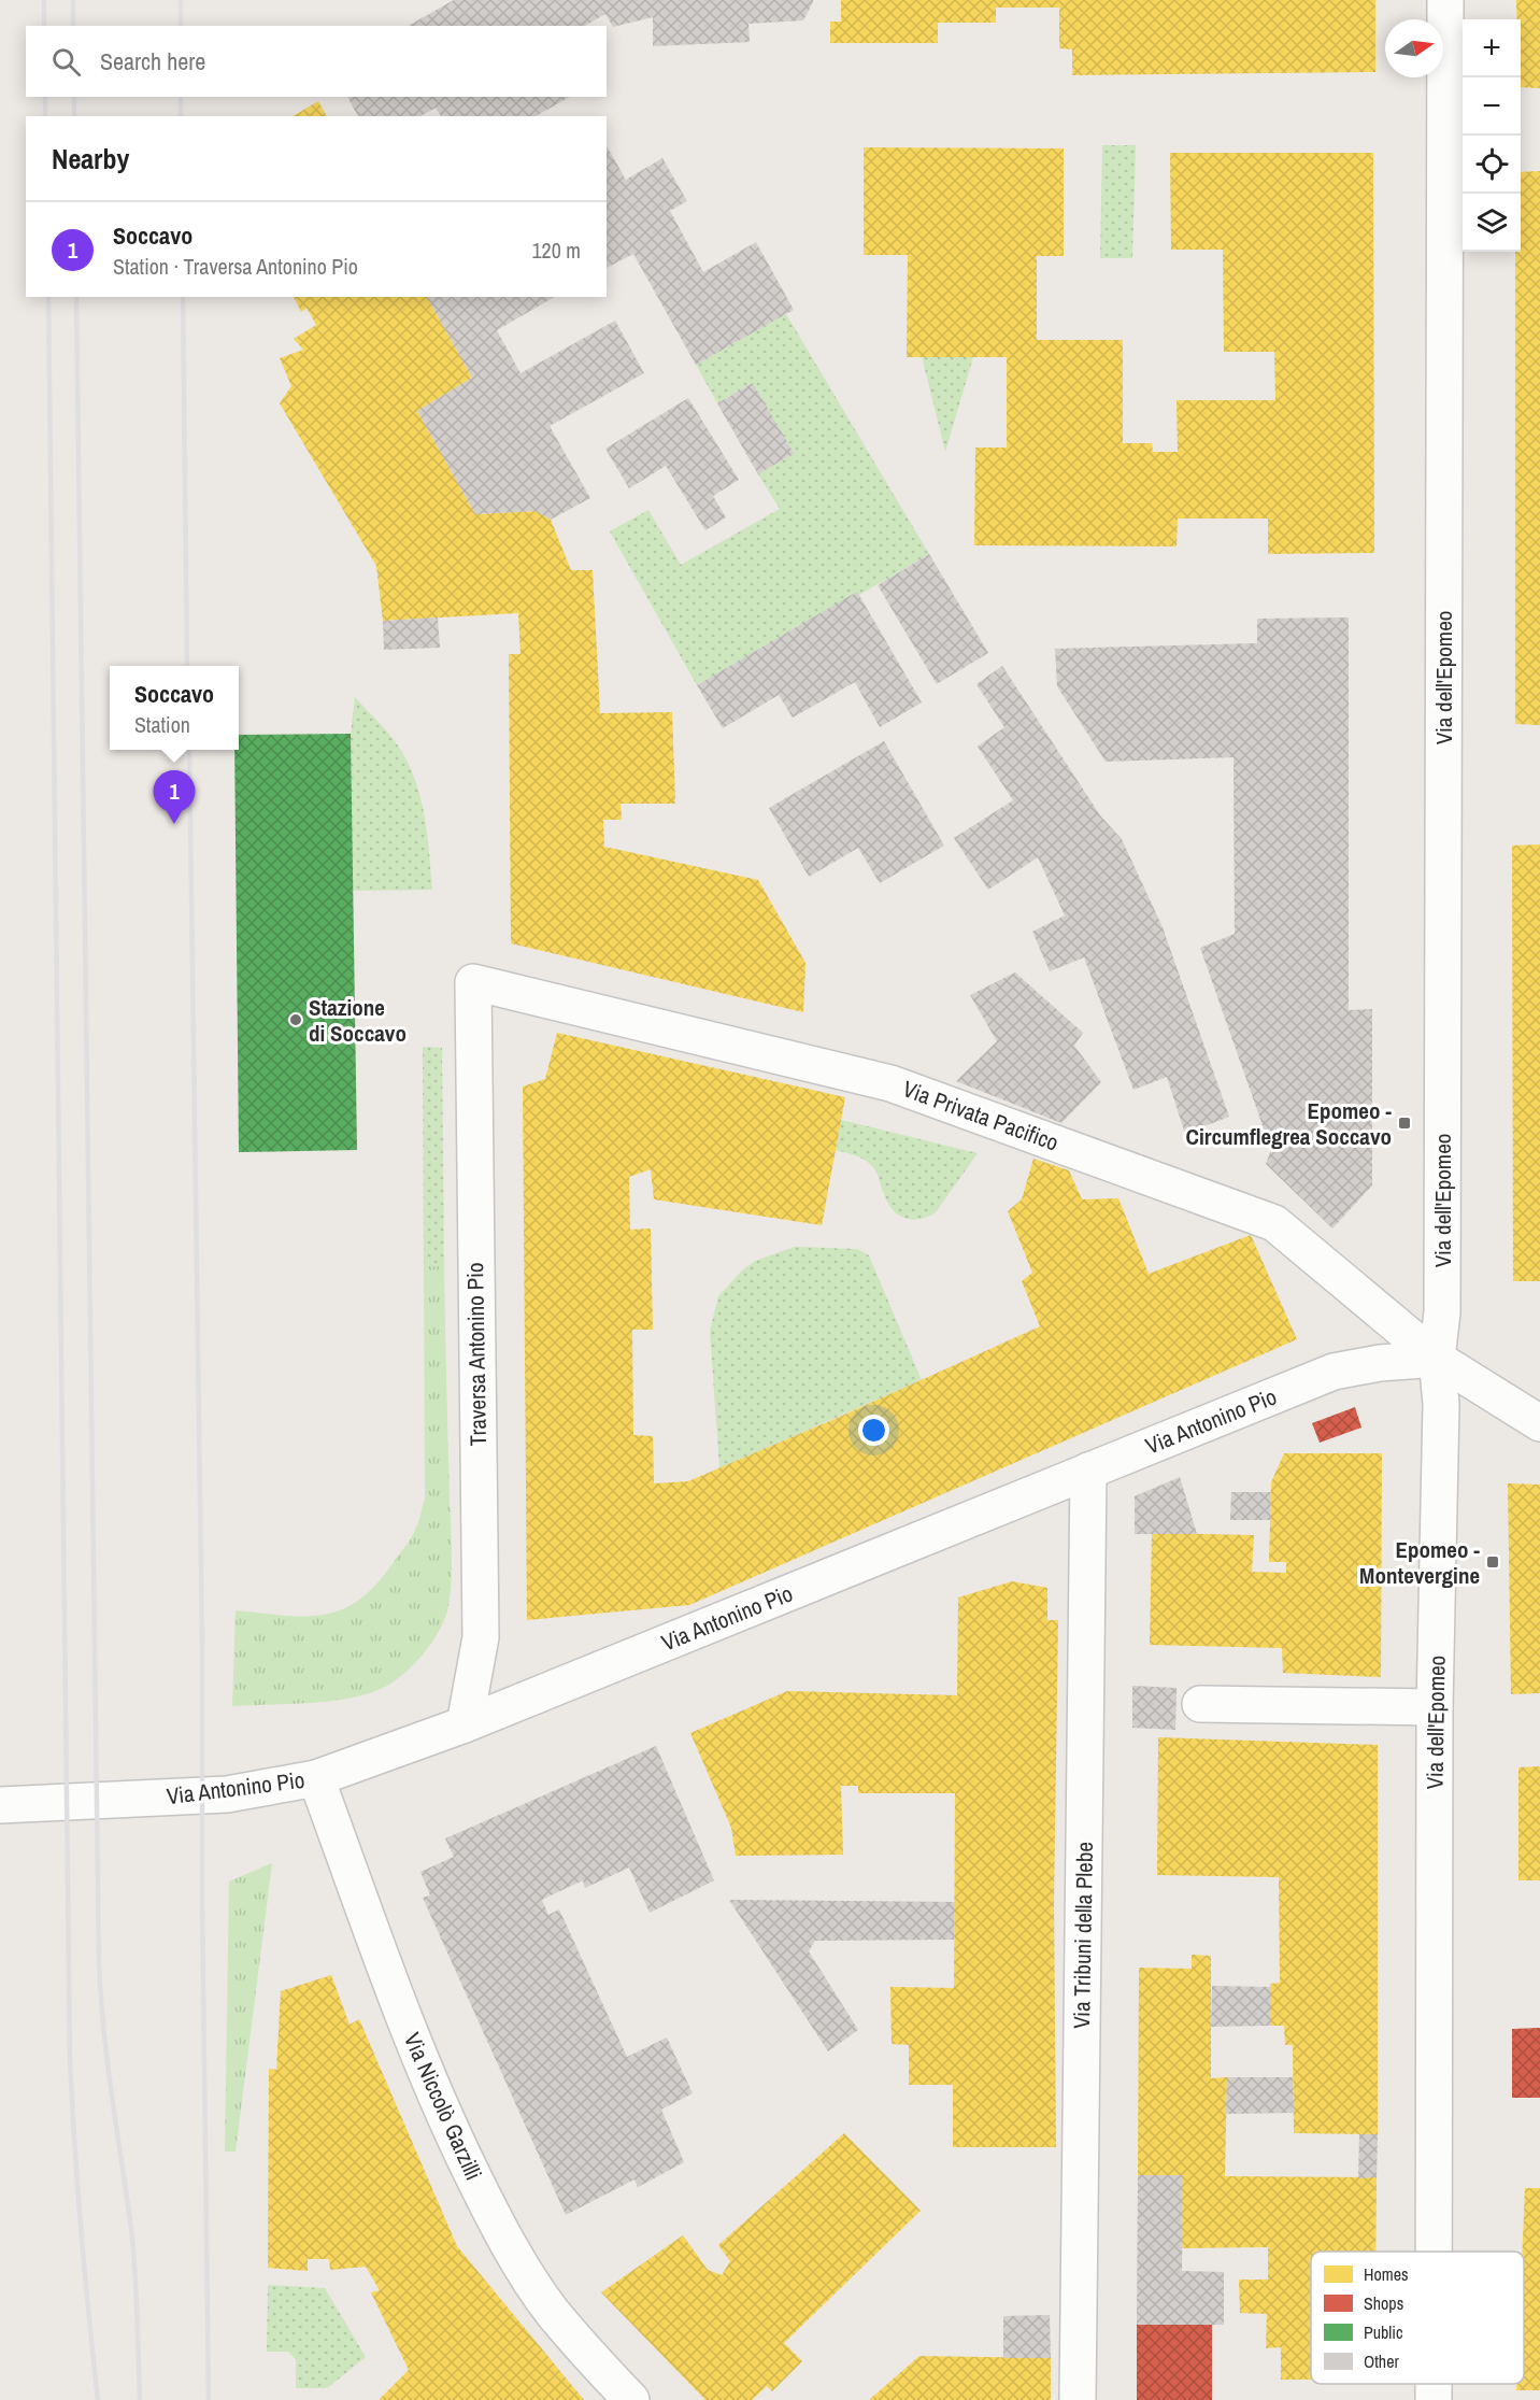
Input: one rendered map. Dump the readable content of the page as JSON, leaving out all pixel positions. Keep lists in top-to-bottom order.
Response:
{
  "streets": {
    "street": [
      "Via dell'Epomeo",
      "Via Privata Pacifico",
      "Traversa Antonino Pio",
      "Via Antonino Pio",
      "Via Tribuni della Plebe",
      "Via Niccolò Garzilli"
    ]
  },
  "crossings": [
    ["Via dell'Epomeo", "Via Privata Pacifico"],
    ["Via dell'Epomeo", "Via Antonino Pio"],
    ["Via Privata Pacifico", "Traversa Antonino Pio"],
    ["Via Privata Pacifico", "Via Antonino Pio"],
    ["Traversa Antonino Pio", "Via Antonino Pio"],
    ["Via Antonino Pio", "Via Tribuni della Plebe"],
    ["Via Antonino Pio", "Via Niccolò Garzilli"]
  ],
  "places": {
    "other": ["Stazione di Soccavo"],
    "transit": ["Epomeo - Circumflegrea Soccavo", "Epomeo - Montevergine"]
  },
  "legend": [
    "Homes",
    "Shops",
    "Public",
    "Other"
  ],
  "north": "right",
  "page": {
    "map_buttons": ["+", "−"],
    "search": "Search here",
    "heading": "Nearby",
    "list": [
      {
        "mark": "1",
        "name": "Soccavo",
        "note": "Station · Traversa Antonino Pio",
        "value": "120 m"
      }
    ],
    "popup": ["Soccavo", "Station"],
    "pins": "1"
  }
}
